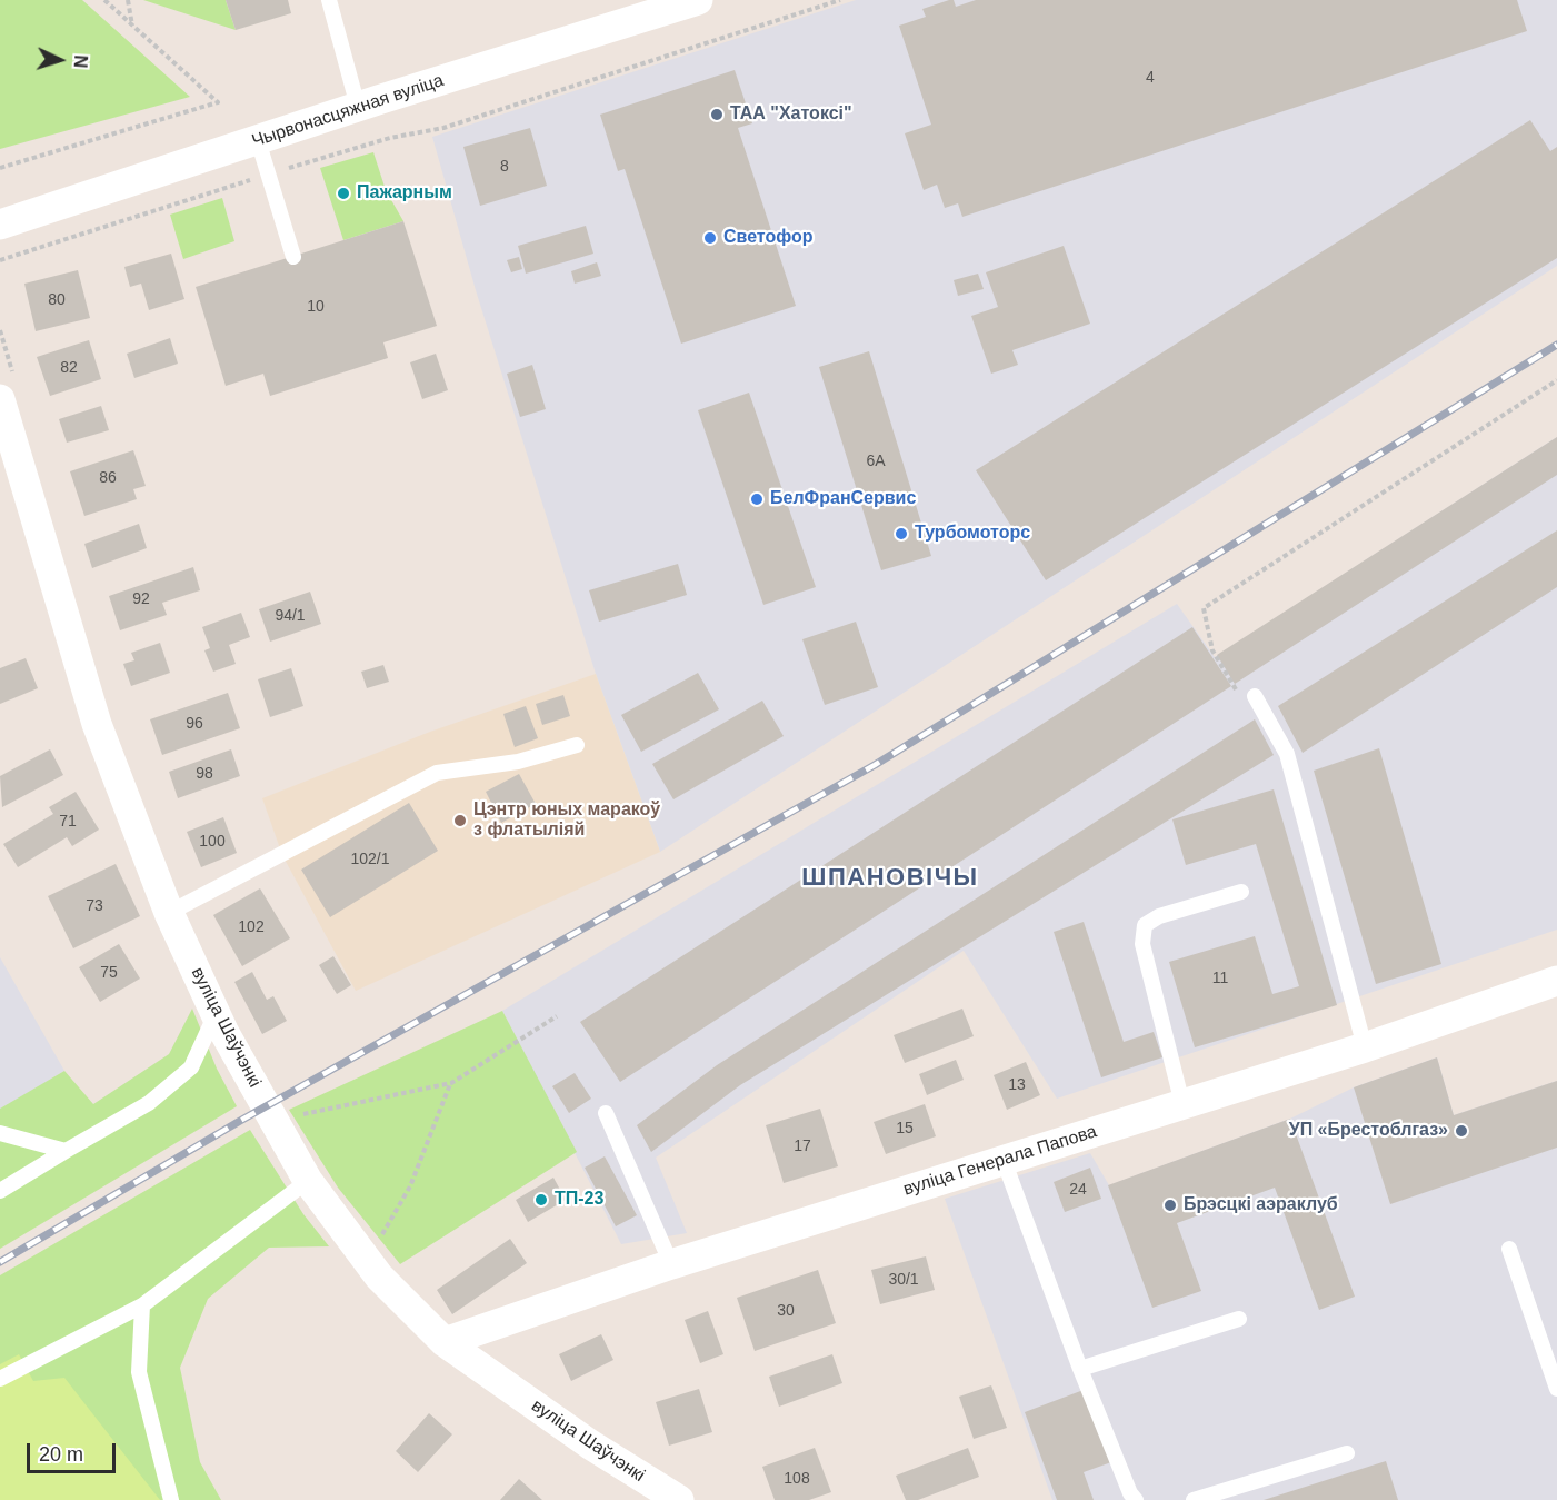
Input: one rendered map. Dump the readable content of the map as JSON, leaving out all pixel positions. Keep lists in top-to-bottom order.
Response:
{
  "streets": {
    "street": ["Чырвонасцяжная вуліца", "вуліца Шаўчэнкі", "вуліца Генерала Папова"]
  },
  "crossings": [
    ["вуліца Шаўчэнкі", "вуліца Генерала Папова"]
  ],
  "districts": ["ШПАНОВІЧЫ"],
  "places": [
    "ТАА \"Хатоксі\"",
    "Пажарным",
    "Светофор",
    "БелФранСервис",
    "Турбомоторс",
    "Цэнтр юных маракоў з флатыліяй",
    "УП «Брестоблгаз»",
    "ТП-23",
    "Брэсцкі аэраклуб"
  ],
  "house_numbers": [
    "4",
    "8",
    "80",
    "10",
    "82",
    "6А",
    "86",
    "92",
    "94/1",
    "96",
    "98",
    "71",
    "100",
    "102/1",
    "73",
    "102",
    "75",
    "11",
    "13",
    "15",
    "17",
    "24",
    "30/1",
    "30",
    "108"
  ],
  "scale_bar": "20 m",
  "north": "right"
}
